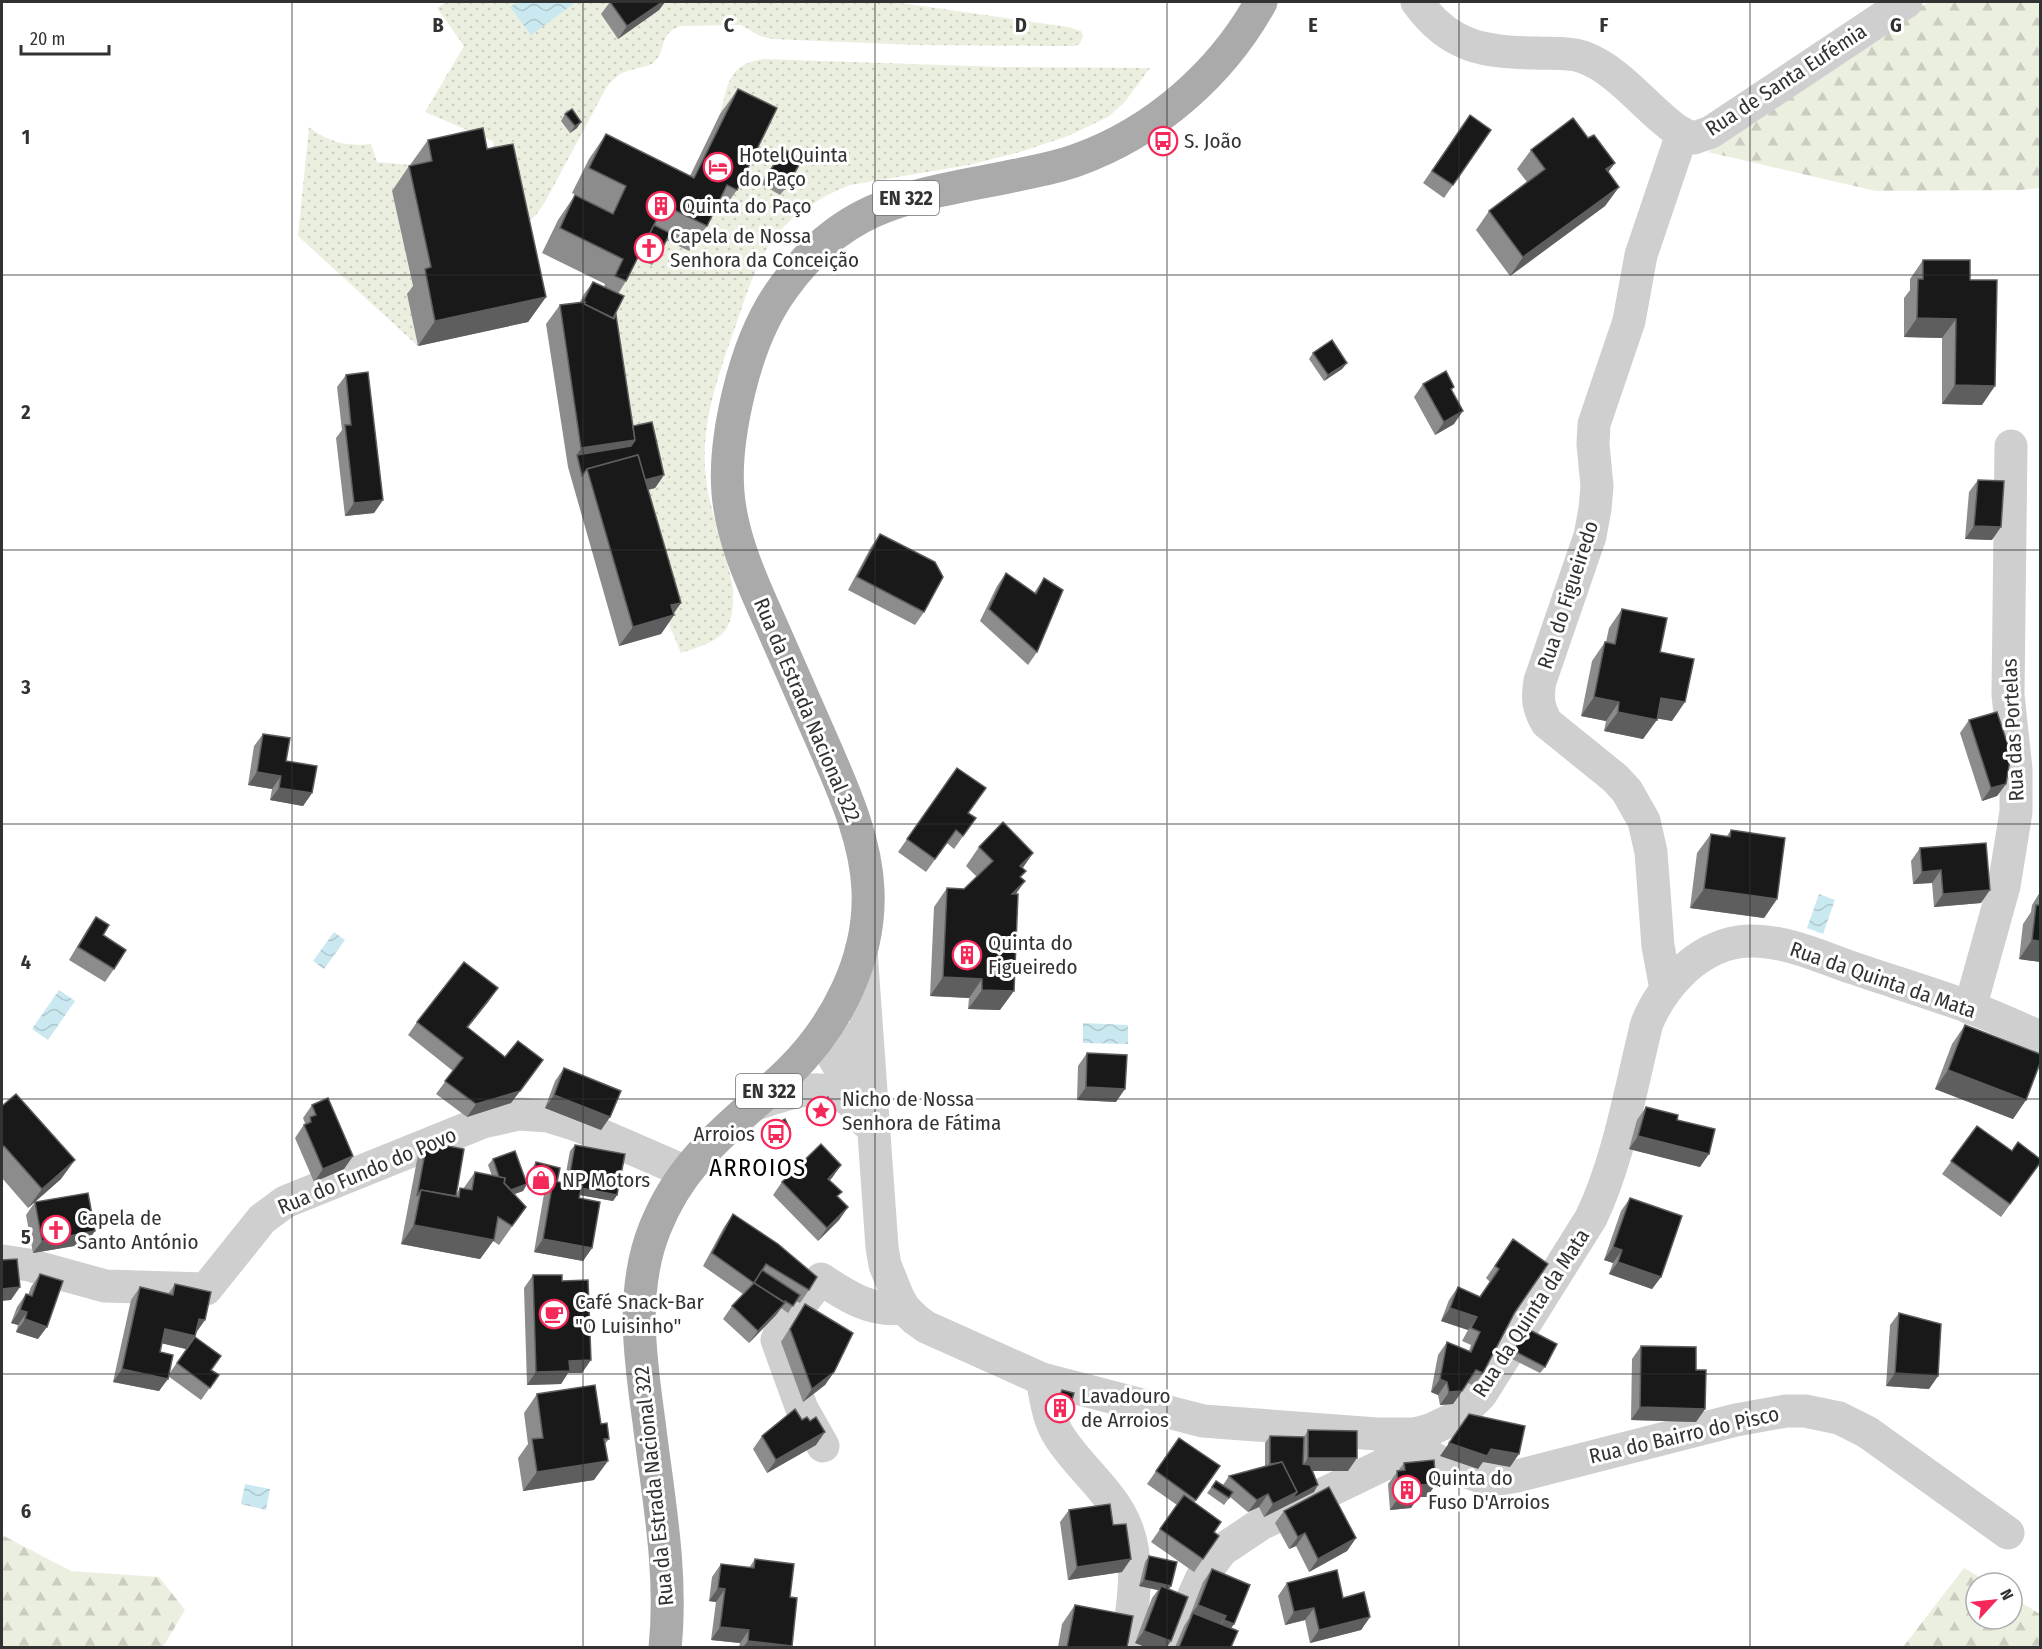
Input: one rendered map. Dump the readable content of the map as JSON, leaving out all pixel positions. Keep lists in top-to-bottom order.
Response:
{
  "streets": {
    "main road": ["EN 322", "Rua da Estrada Nacional 322"],
    "street": [
      "Rua de Santa Eufémia",
      "Rua do Figueiredo",
      "Rua das Portelas",
      "Rua da Quinta da Mata",
      "Rua do Fundo do Povo",
      "Rua do Bairro do Pisco"
    ]
  },
  "crossings": [
    ["Rua de Santa Eufémia", "Rua do Figueiredo"],
    ["Rua do Figueiredo", "Rua da Quinta da Mata"],
    ["Rua da Estrada Nacional 322", "Rua da Quinta da Mata"],
    ["Rua da Estrada Nacional 322", "Rua do Fundo do Povo"],
    ["Rua das Portelas", "Rua da Quinta da Mata"],
    ["Rua da Quinta da Mata", "Rua do Bairro do Pisco"]
  ],
  "districts": ["ARROIOS"],
  "places": {
    "bus stop": ["S. João", "Arroios"],
    "hotel": ["Hotel Quinta do Paço"],
    "building": [
      "Quinta do Paço",
      "Quinta do Figueiredo",
      "Lavadouro de Arroios",
      "Quinta do Fuso D'Arroios"
    ],
    "church": ["Capela de Nossa Senhora da Conceição", "Capela de Santo António"],
    "place": ["Nicho de Nossa Senhora de Fátima"],
    "shop": ["NP Motors"],
    "cafe": ["Café Snack-Bar \"O Luisinho\""]
  },
  "scale_bar": "20 m",
  "north": "top right",
  "grid": {
    "columns": [
      "B",
      "C",
      "D",
      "E",
      "F",
      "G"
    ],
    "rows": [
      "1",
      "2",
      "3",
      "4",
      "5",
      "6"
    ]
  }
}
